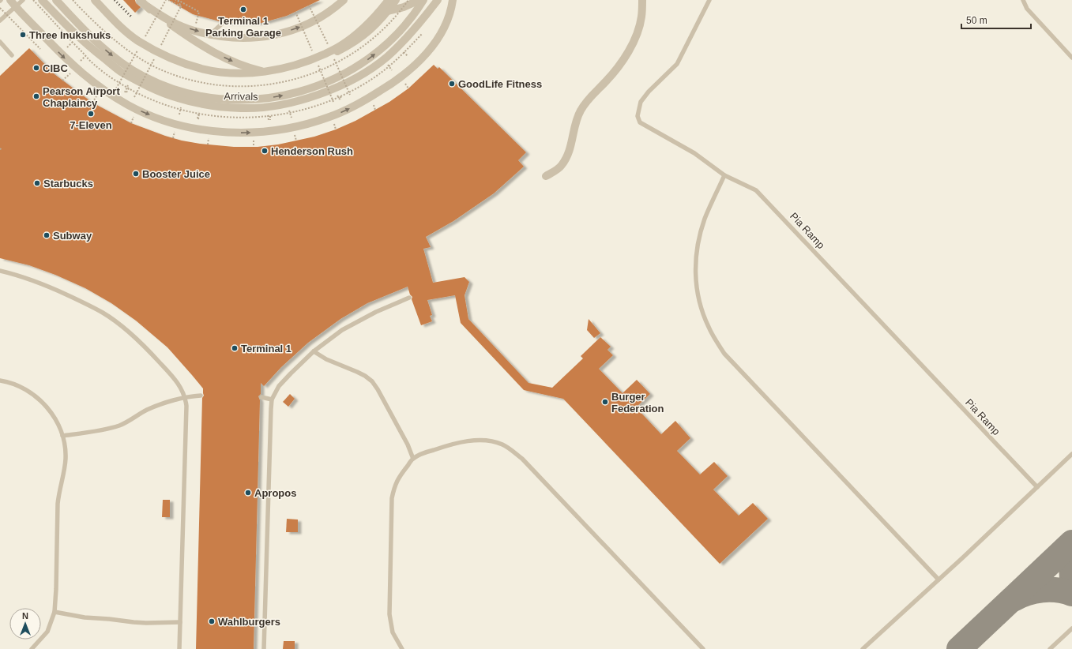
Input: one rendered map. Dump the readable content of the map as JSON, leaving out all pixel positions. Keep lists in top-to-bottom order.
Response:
{
  "streets": {
    "street": ["Arrivals"],
    "lane": ["Pia Ramp"]
  },
  "places": [
    "Terminal 1 Parking Garage",
    "Three Inukshuks",
    "CIBC",
    "GoodLife Fitness",
    "Pearson Airport Chaplaincy",
    "7-Eleven",
    "Henderson Rush",
    "Booster Juice",
    "Starbucks",
    "Subway",
    "Terminal 1",
    "Burger Federation",
    "Apropos",
    "Wahlburgers"
  ],
  "scale_bar": "50 m",
  "north": "top"
}
